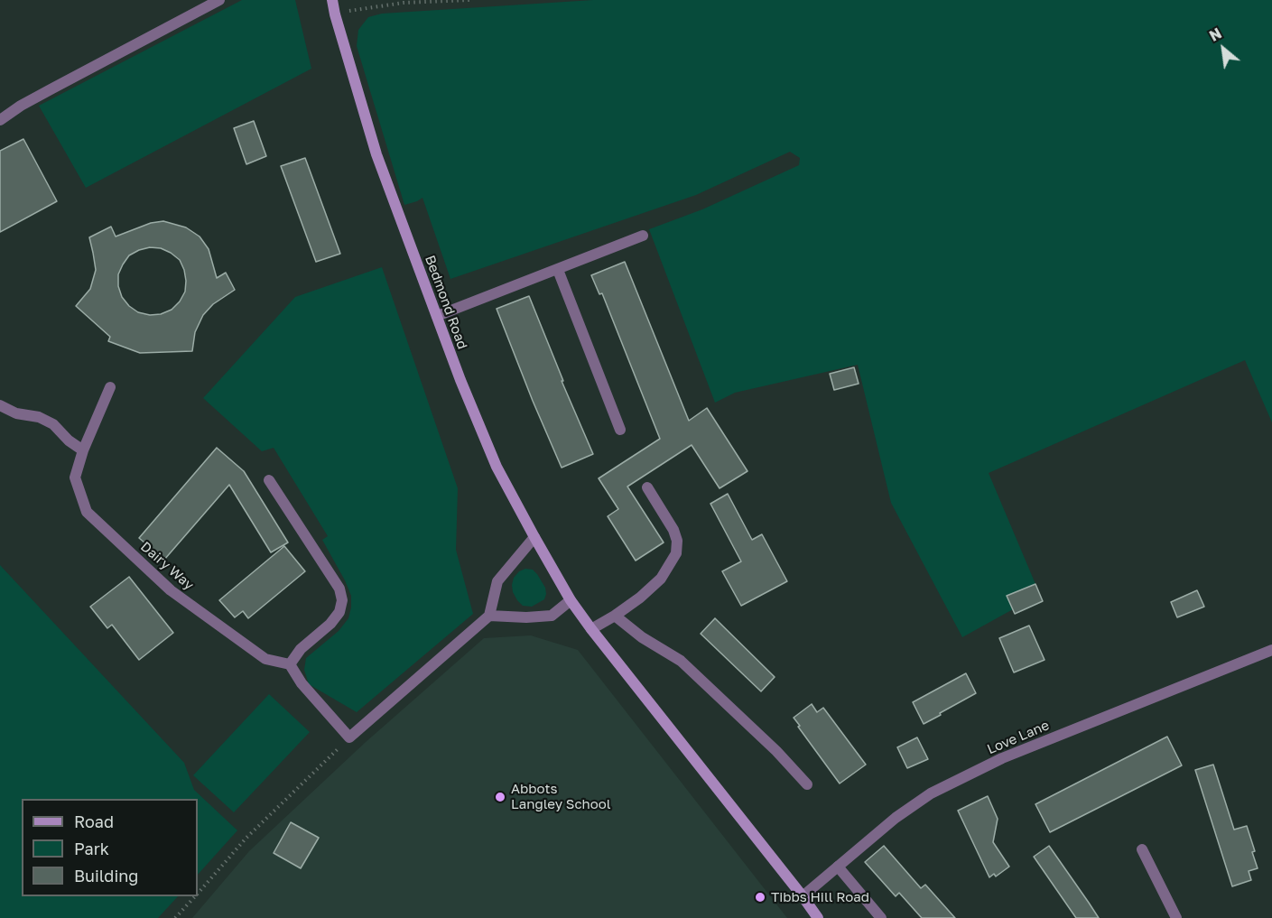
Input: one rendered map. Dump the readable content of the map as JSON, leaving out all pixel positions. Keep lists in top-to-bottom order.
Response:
{
  "streets": {
    "street": ["Bedmond Road", "Dairy Way", "Love Lane"]
  },
  "places": ["Abbots Langley School", "Tibbs Hill Road"],
  "legend": ["Road", "Park", "Building"],
  "north": "top left"
}
